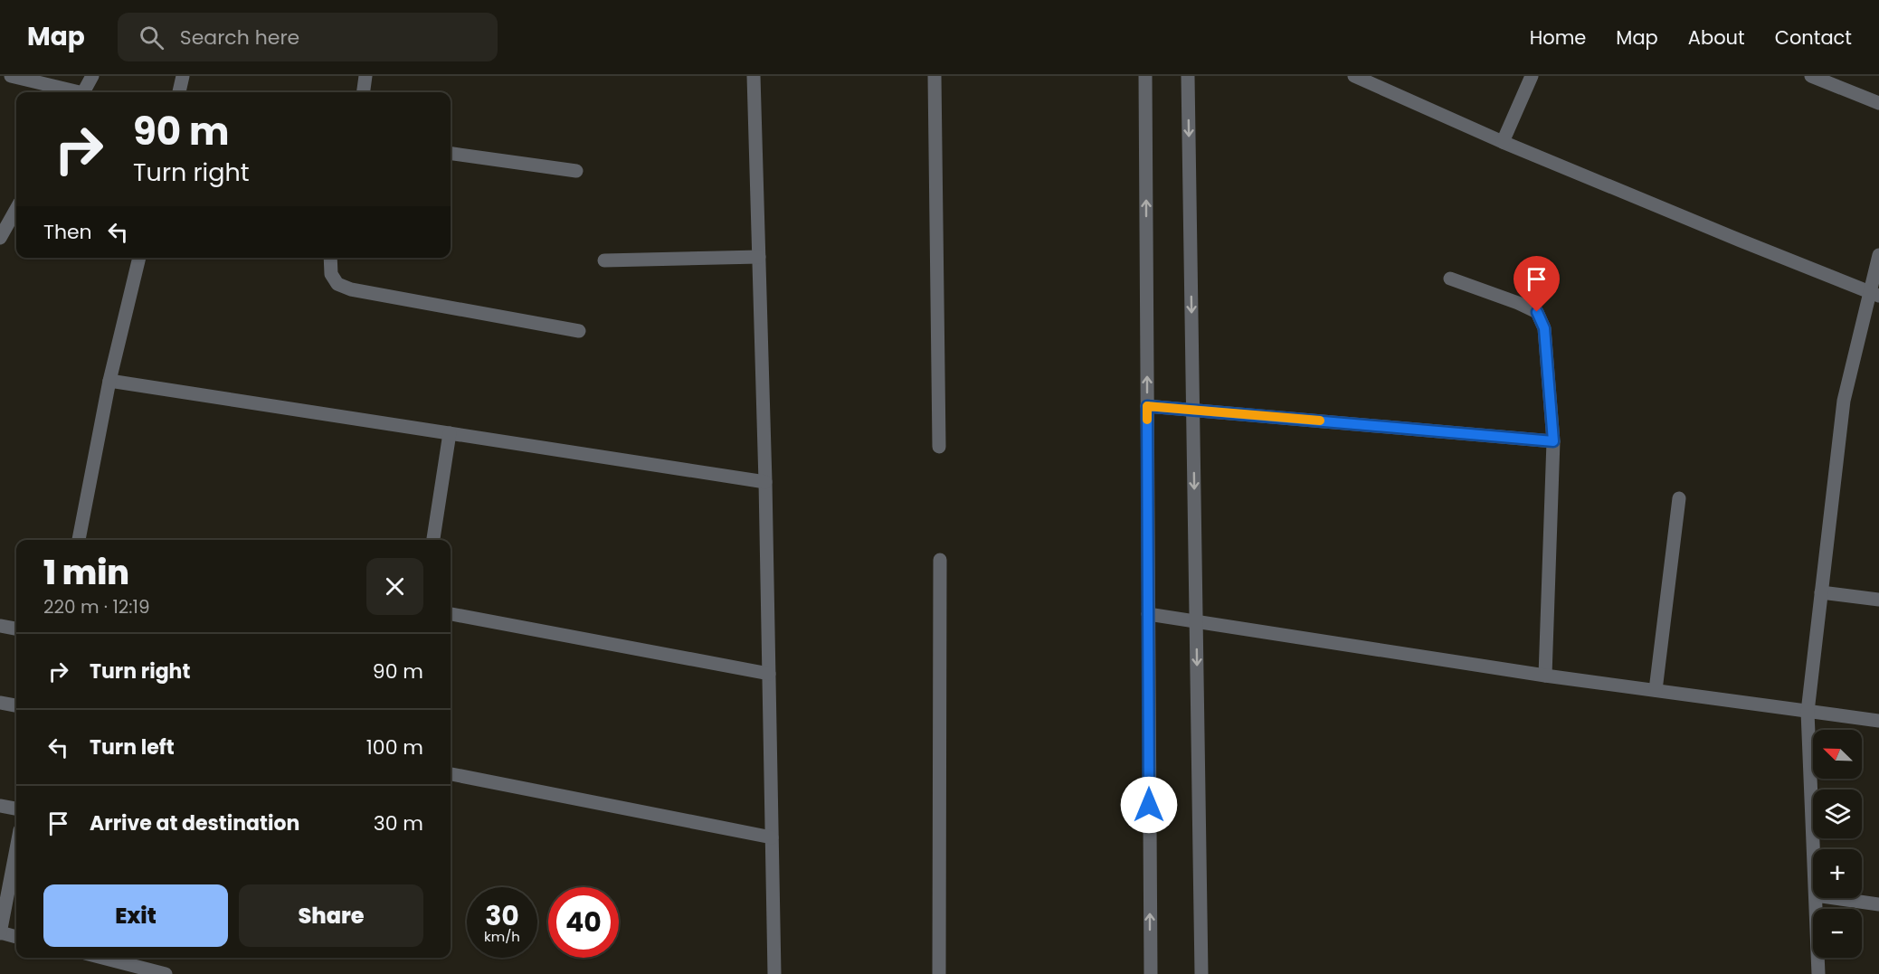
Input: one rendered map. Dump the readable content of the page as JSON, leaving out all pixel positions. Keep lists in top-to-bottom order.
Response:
{
  "north": "top left",
  "page": {
    "header": "Map",
    "search": "Search here",
    "nav": [
      "Home",
      "Map",
      "About",
      "Contact"
    ],
    "turn": ["90 m", "Turn right"],
    "then": "Then",
    "heading": ["1 min", "220 m · 12:19"],
    "list": [
      {
        "name": "Turn right",
        "value": "90 m"
      },
      {
        "name": "Turn left",
        "value": "100 m"
      },
      {
        "name": "Arrive at destination",
        "value": "30 m"
      }
    ],
    "map_buttons": ["+", "−"],
    "buttons": ["Exit", "Share"],
    "speed": "30 km/h",
    "limit": "40"
  }
}
